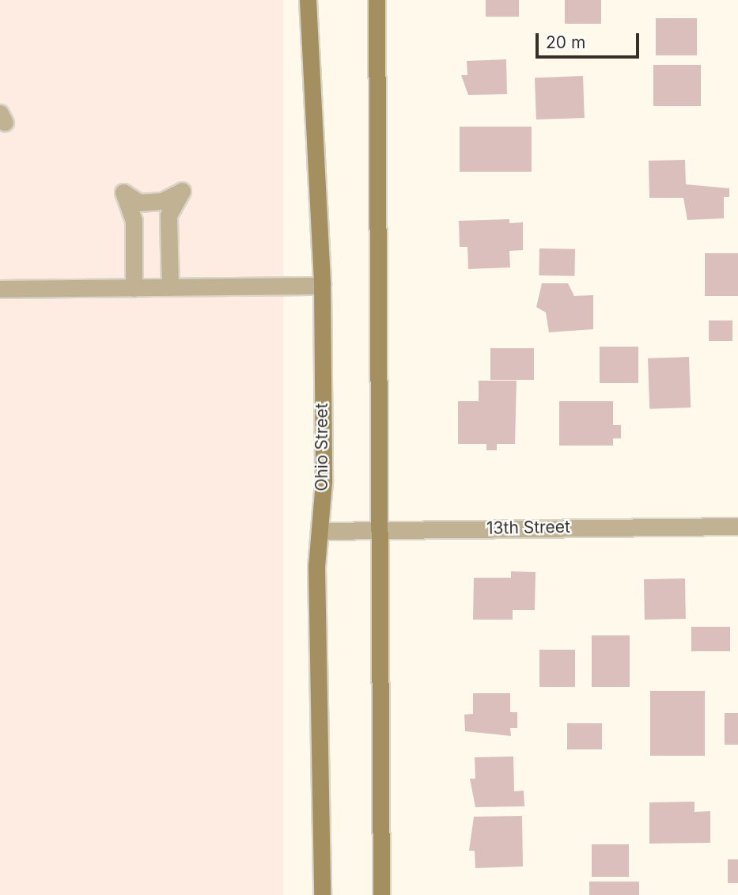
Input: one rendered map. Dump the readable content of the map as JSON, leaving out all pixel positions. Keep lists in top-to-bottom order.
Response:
{
  "streets": {
    "street": ["Ohio Street", "13th Street"]
  },
  "crossings": [
    ["Ohio Street", "13th Street"]
  ],
  "scale_bar": "20 m"
}
